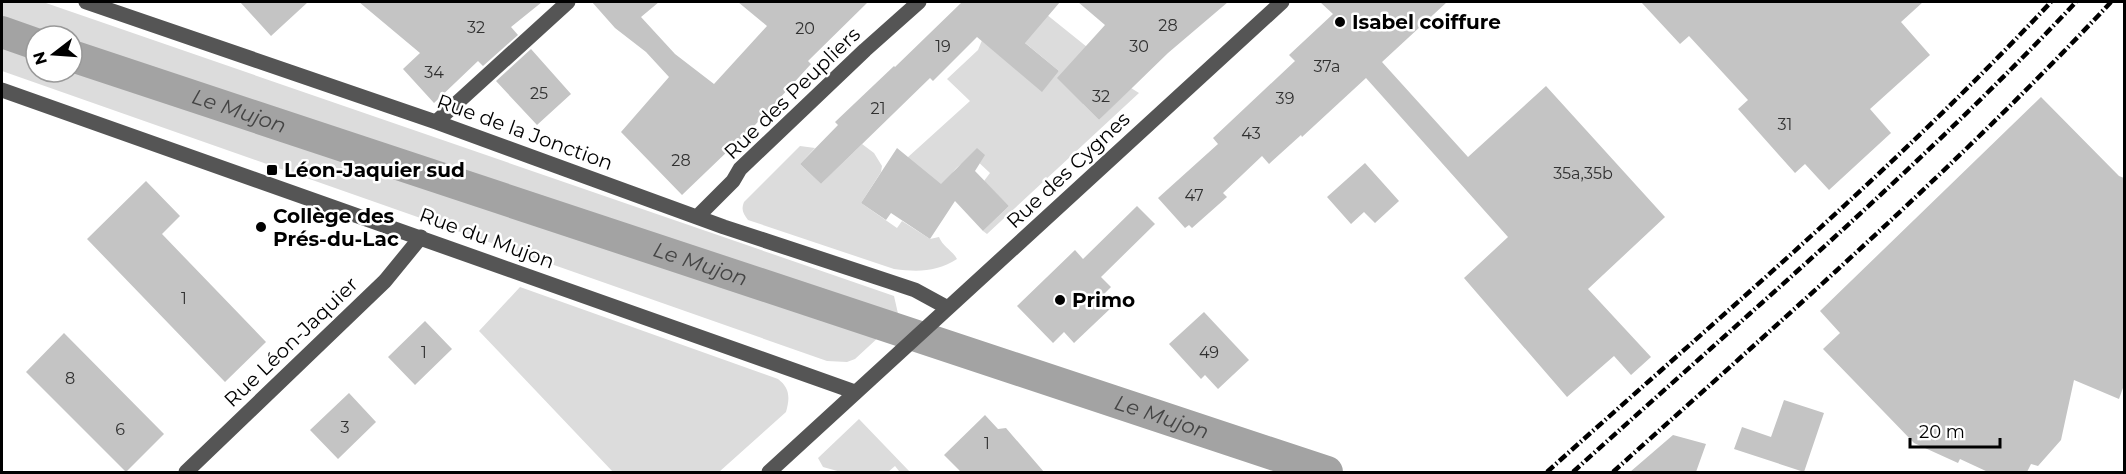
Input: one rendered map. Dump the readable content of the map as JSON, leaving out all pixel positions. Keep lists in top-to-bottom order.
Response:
{
  "streets": {
    "street": [
      "Rue des Peupliers",
      "Rue de la Jonction",
      "Rue des Cygnes",
      "Rue du Mujon",
      "Rue Léon-Jaquier"
    ]
  },
  "crossings": [
    ["Rue des Peupliers", "Rue de la Jonction"],
    ["Rue de la Jonction", "Rue des Cygnes"],
    ["Rue des Cygnes", "Rue du Mujon"],
    ["Rue du Mujon", "Rue Léon-Jaquier"]
  ],
  "water": ["Le Mujon"],
  "places": {
    "other": ["Isabel coiffure", "Collège des Prés-du-Lac", "Primo"],
    "transit": ["Léon-Jaquier sud"]
  },
  "house_numbers": [
    "28",
    "32",
    "20",
    "19",
    "30",
    "37a",
    "34",
    "25",
    "32",
    "39",
    "21",
    "31",
    "43",
    "28",
    "35a,35b",
    "47",
    "1",
    "1",
    "49",
    "8",
    "3",
    "6",
    "1"
  ],
  "scale_bar": "20 m",
  "north": "left"
}
